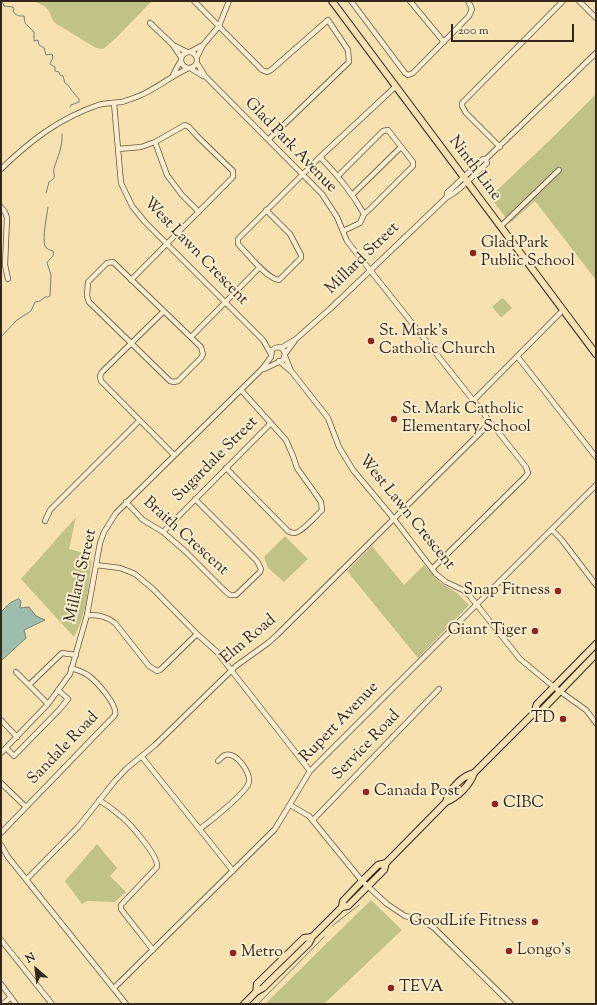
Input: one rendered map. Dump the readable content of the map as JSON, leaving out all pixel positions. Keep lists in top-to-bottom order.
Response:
{
  "streets": {
    "main road": ["Ninth Line"],
    "street": [
      "Glad Park Avenue",
      "West Lawn Crescent",
      "Millard Street",
      "Sugardale Street",
      "Braith Crescent",
      "Elm Road",
      "Rupert Avenue",
      "Service Road",
      "Sandale Road"
    ]
  },
  "crossings": [
    ["Glad Park Avenue", "West Lawn Crescent"],
    ["Glad Park Avenue", "Millard Street"],
    ["Glad Park Avenue", "Elm Road"],
    ["Ninth Line", "Millard Street"],
    ["West Lawn Crescent", "Millard Street"],
    ["West Lawn Crescent", "Elm Road"],
    ["West Lawn Crescent", "Rupert Avenue"],
    ["Millard Street", "Braith Crescent"],
    ["Millard Street", "Sandale Road"],
    ["Sugardale Street", "Braith Crescent"]
  ],
  "places": [
    "Glad Park Public School",
    "St. Mark's Catholic Church",
    "St. Mark Catholic Elementary School",
    "Snap Fitness",
    "Giant Tiger",
    "TD",
    "Canada Post",
    "CIBC",
    "GoodLife Fitness",
    "Longo's",
    "Metro",
    "TEVA"
  ],
  "scale_bar": "200 m",
  "north": "top left"
}
